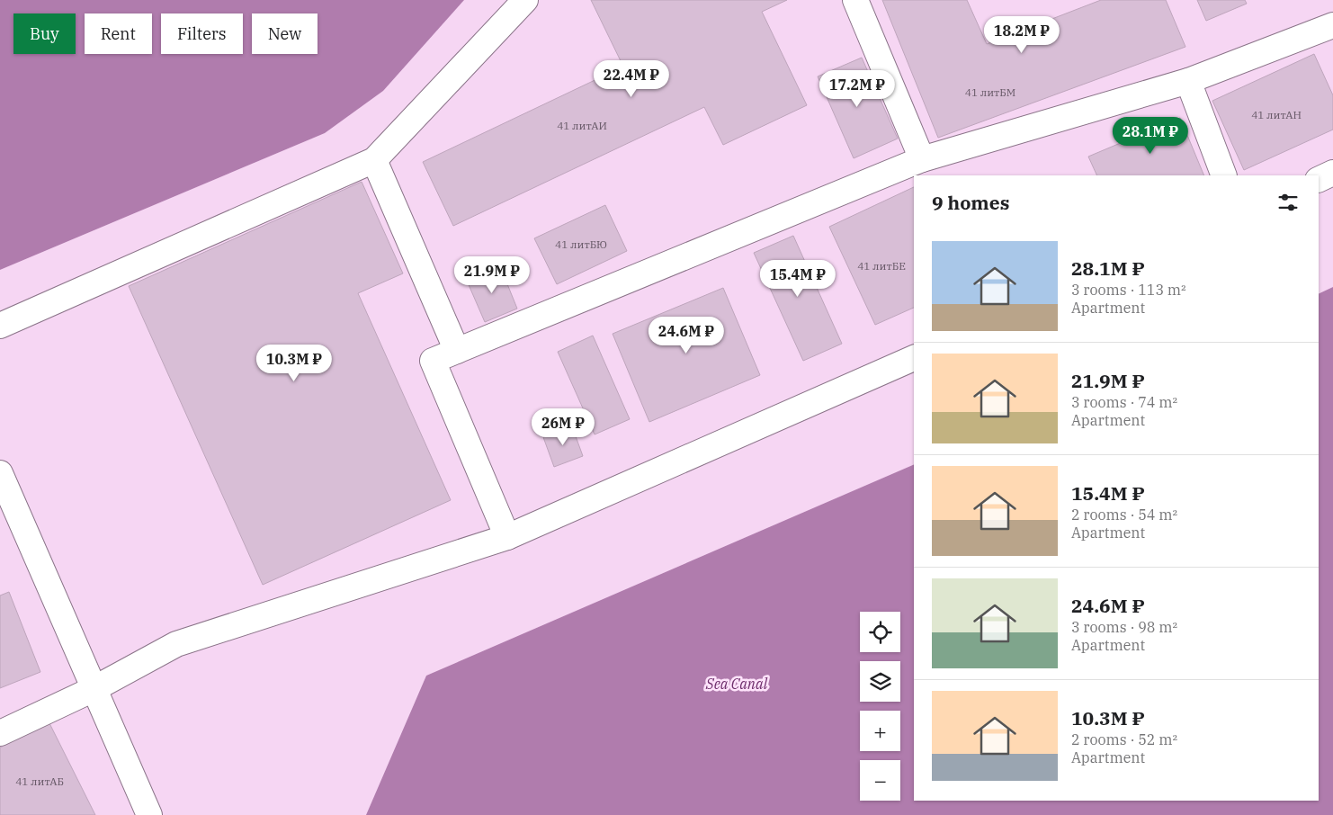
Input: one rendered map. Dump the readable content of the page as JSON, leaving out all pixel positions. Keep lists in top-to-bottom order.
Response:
{
  "water": ["Sea Canal"],
  "house_numbers": [
    "41 литБМ",
    "41 литАН",
    "41 литАИ",
    "41 литБЮ",
    "41 литБЕ",
    "41 литАБ"
  ],
  "page": {
    "chip": [
      "Buy",
      "Rent",
      "Filters",
      "New"
    ],
    "price": [
      "18.2M ₽",
      "22.4M ₽",
      "17.2M ₽",
      "28.1M ₽",
      "21.9M ₽",
      "15.4M ₽",
      "24.6M ₽",
      "10.3M ₽",
      "26M ₽"
    ],
    "heading": "9 homes",
    "list": [
      {
        "name": "28.1M ₽",
        "note": "3 rooms · 113 m² · Apartment"
      },
      {
        "name": "21.9M ₽",
        "note": "3 rooms · 74 m² · Apartment"
      },
      {
        "name": "15.4M ₽",
        "note": "2 rooms · 54 m² · Apartment"
      },
      {
        "name": "24.6M ₽",
        "note": "3 rooms · 98 m² · Apartment"
      },
      {
        "name": "10.3M ₽",
        "note": "2 rooms · 52 m² · Apartment"
      }
    ],
    "map_buttons": ["+", "−"]
  }
}
